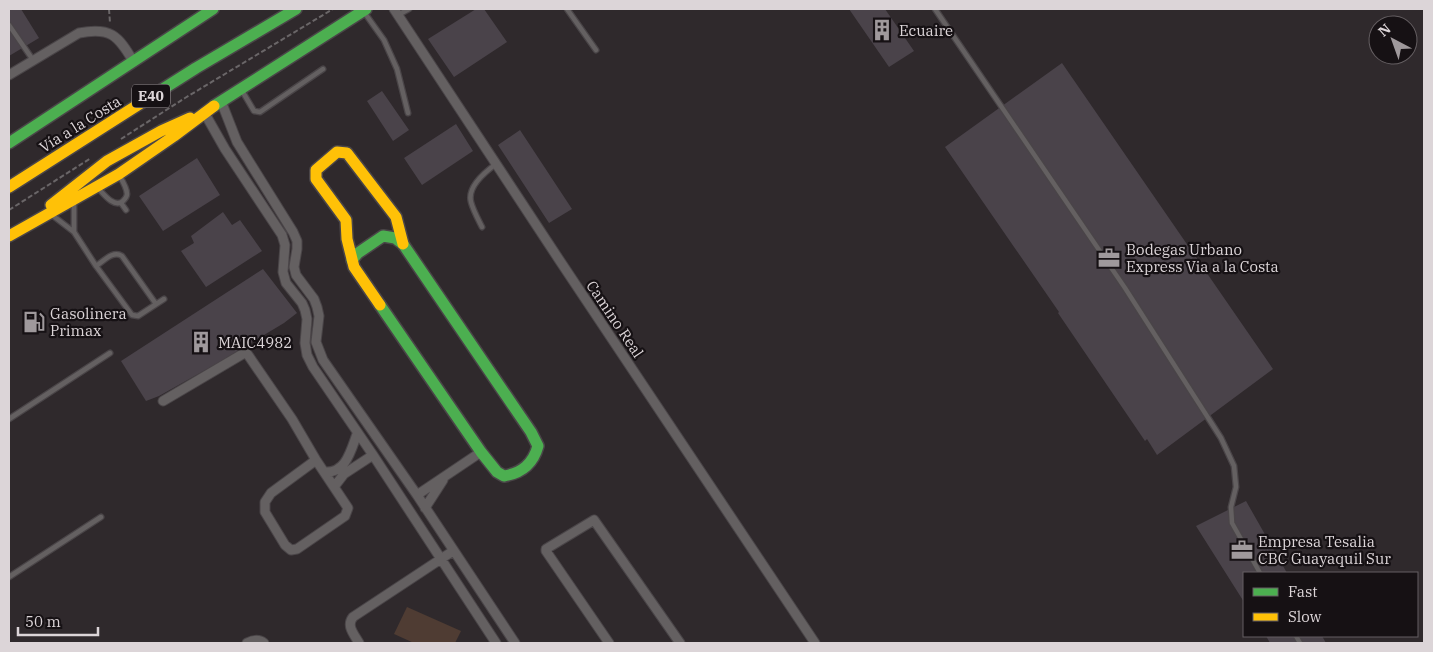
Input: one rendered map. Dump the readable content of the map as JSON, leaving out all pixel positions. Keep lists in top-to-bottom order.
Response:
{
  "streets": {
    "main road": ["E40", "Vía a la Costa"],
    "street": ["Camino Real"]
  },
  "places": {
    "building": ["Ecuaire", "MAIC4982"],
    "office": ["Bodegas Urbano Express Via a la Costa", "Empresa Tesalia CBC Guayaquil Sur"],
    "fuel station": ["Gasolinera Primax"]
  },
  "legend": ["Fast", "Slow"],
  "scale_bar": "50 m",
  "north": "top left"
}
